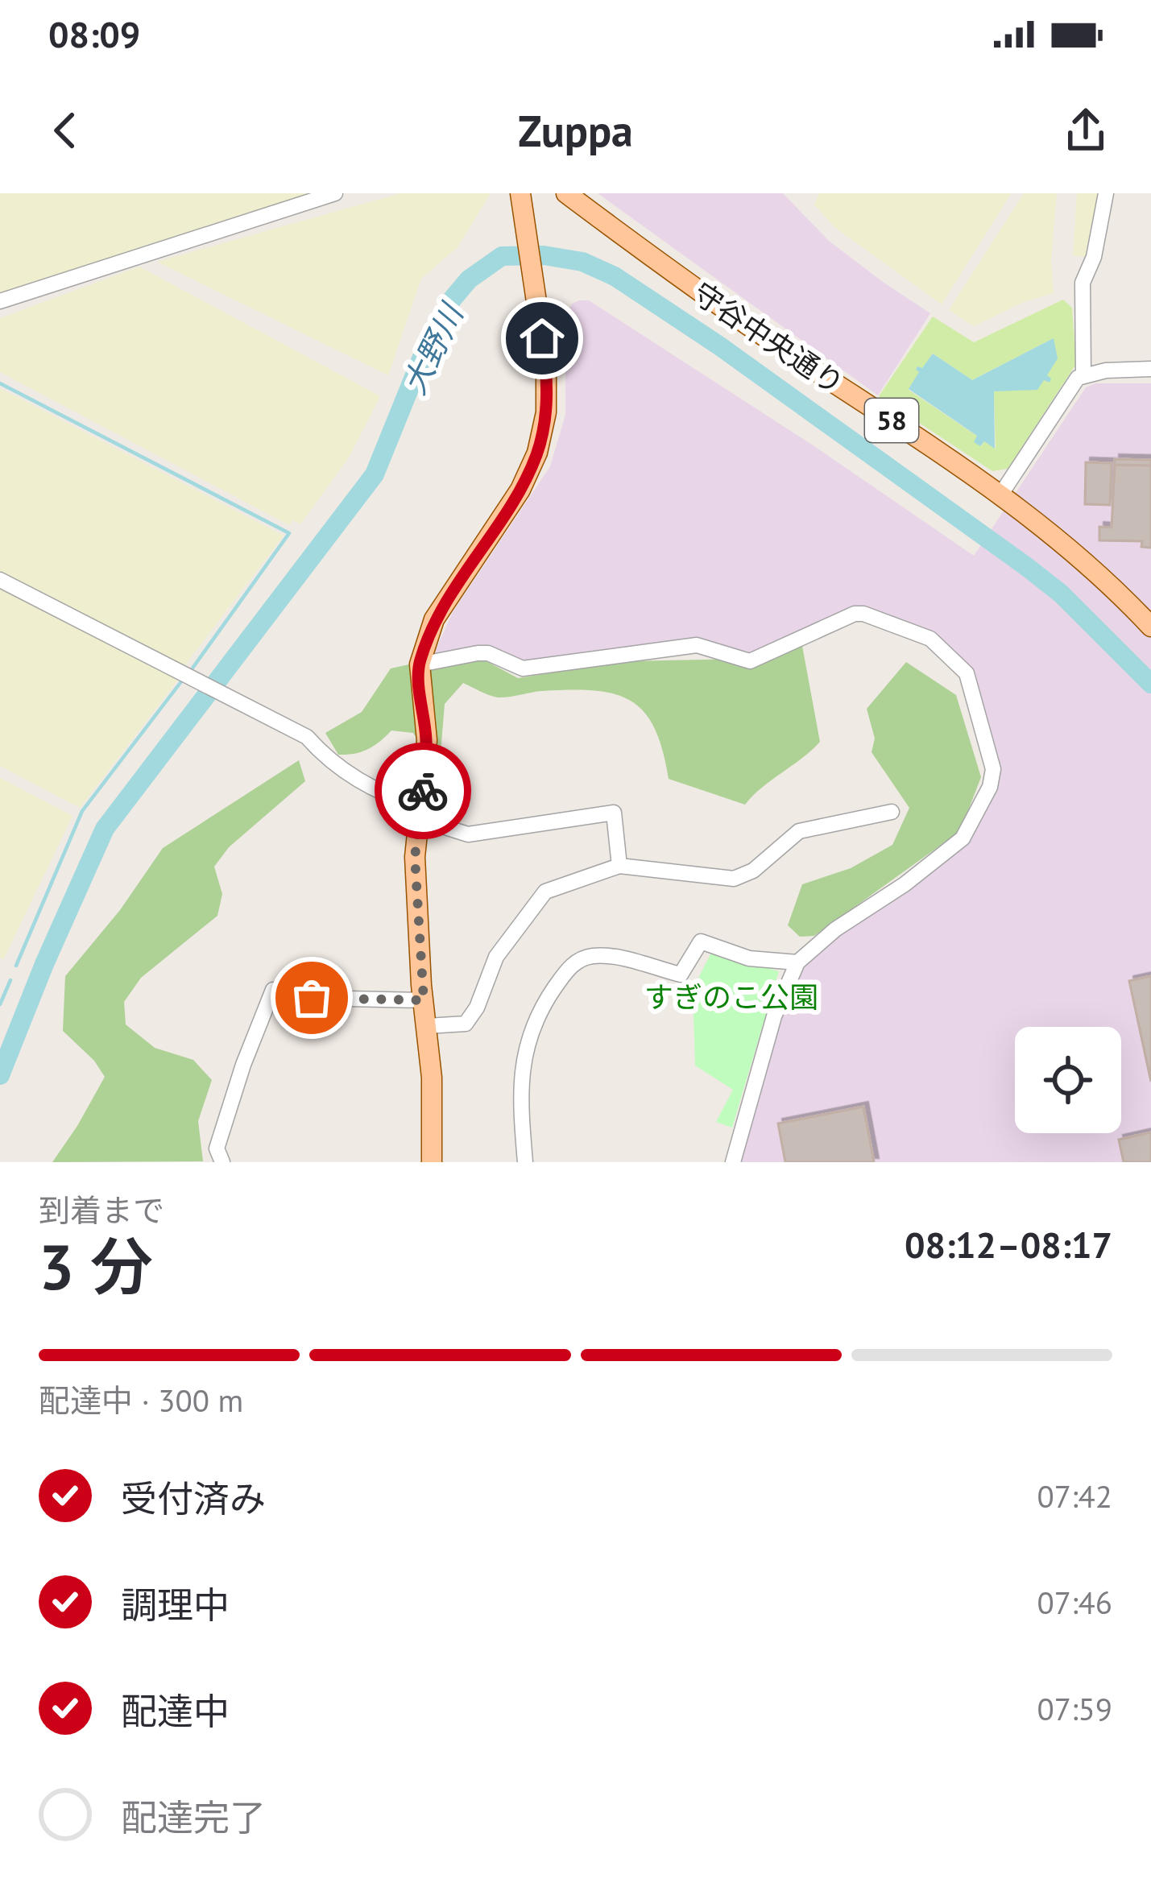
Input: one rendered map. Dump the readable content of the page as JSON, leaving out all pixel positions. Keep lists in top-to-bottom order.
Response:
{
  "streets": {
    "main road": ["守谷中央通り", "58"]
  },
  "water": ["大野川"],
  "parks": ["すぎのこ公園"],
  "page": {
    "status": "08:09",
    "header": "Zuppa",
    "heading": ["3 分", "到着まで", "08:12–08:17"],
    "bar": "配達中 · 300 m",
    "list": [
      ["受付済み", "07:42"],
      ["調理中", "07:46"],
      ["配達中", "07:59"],
      "配達完了"
    ]
  }
}
